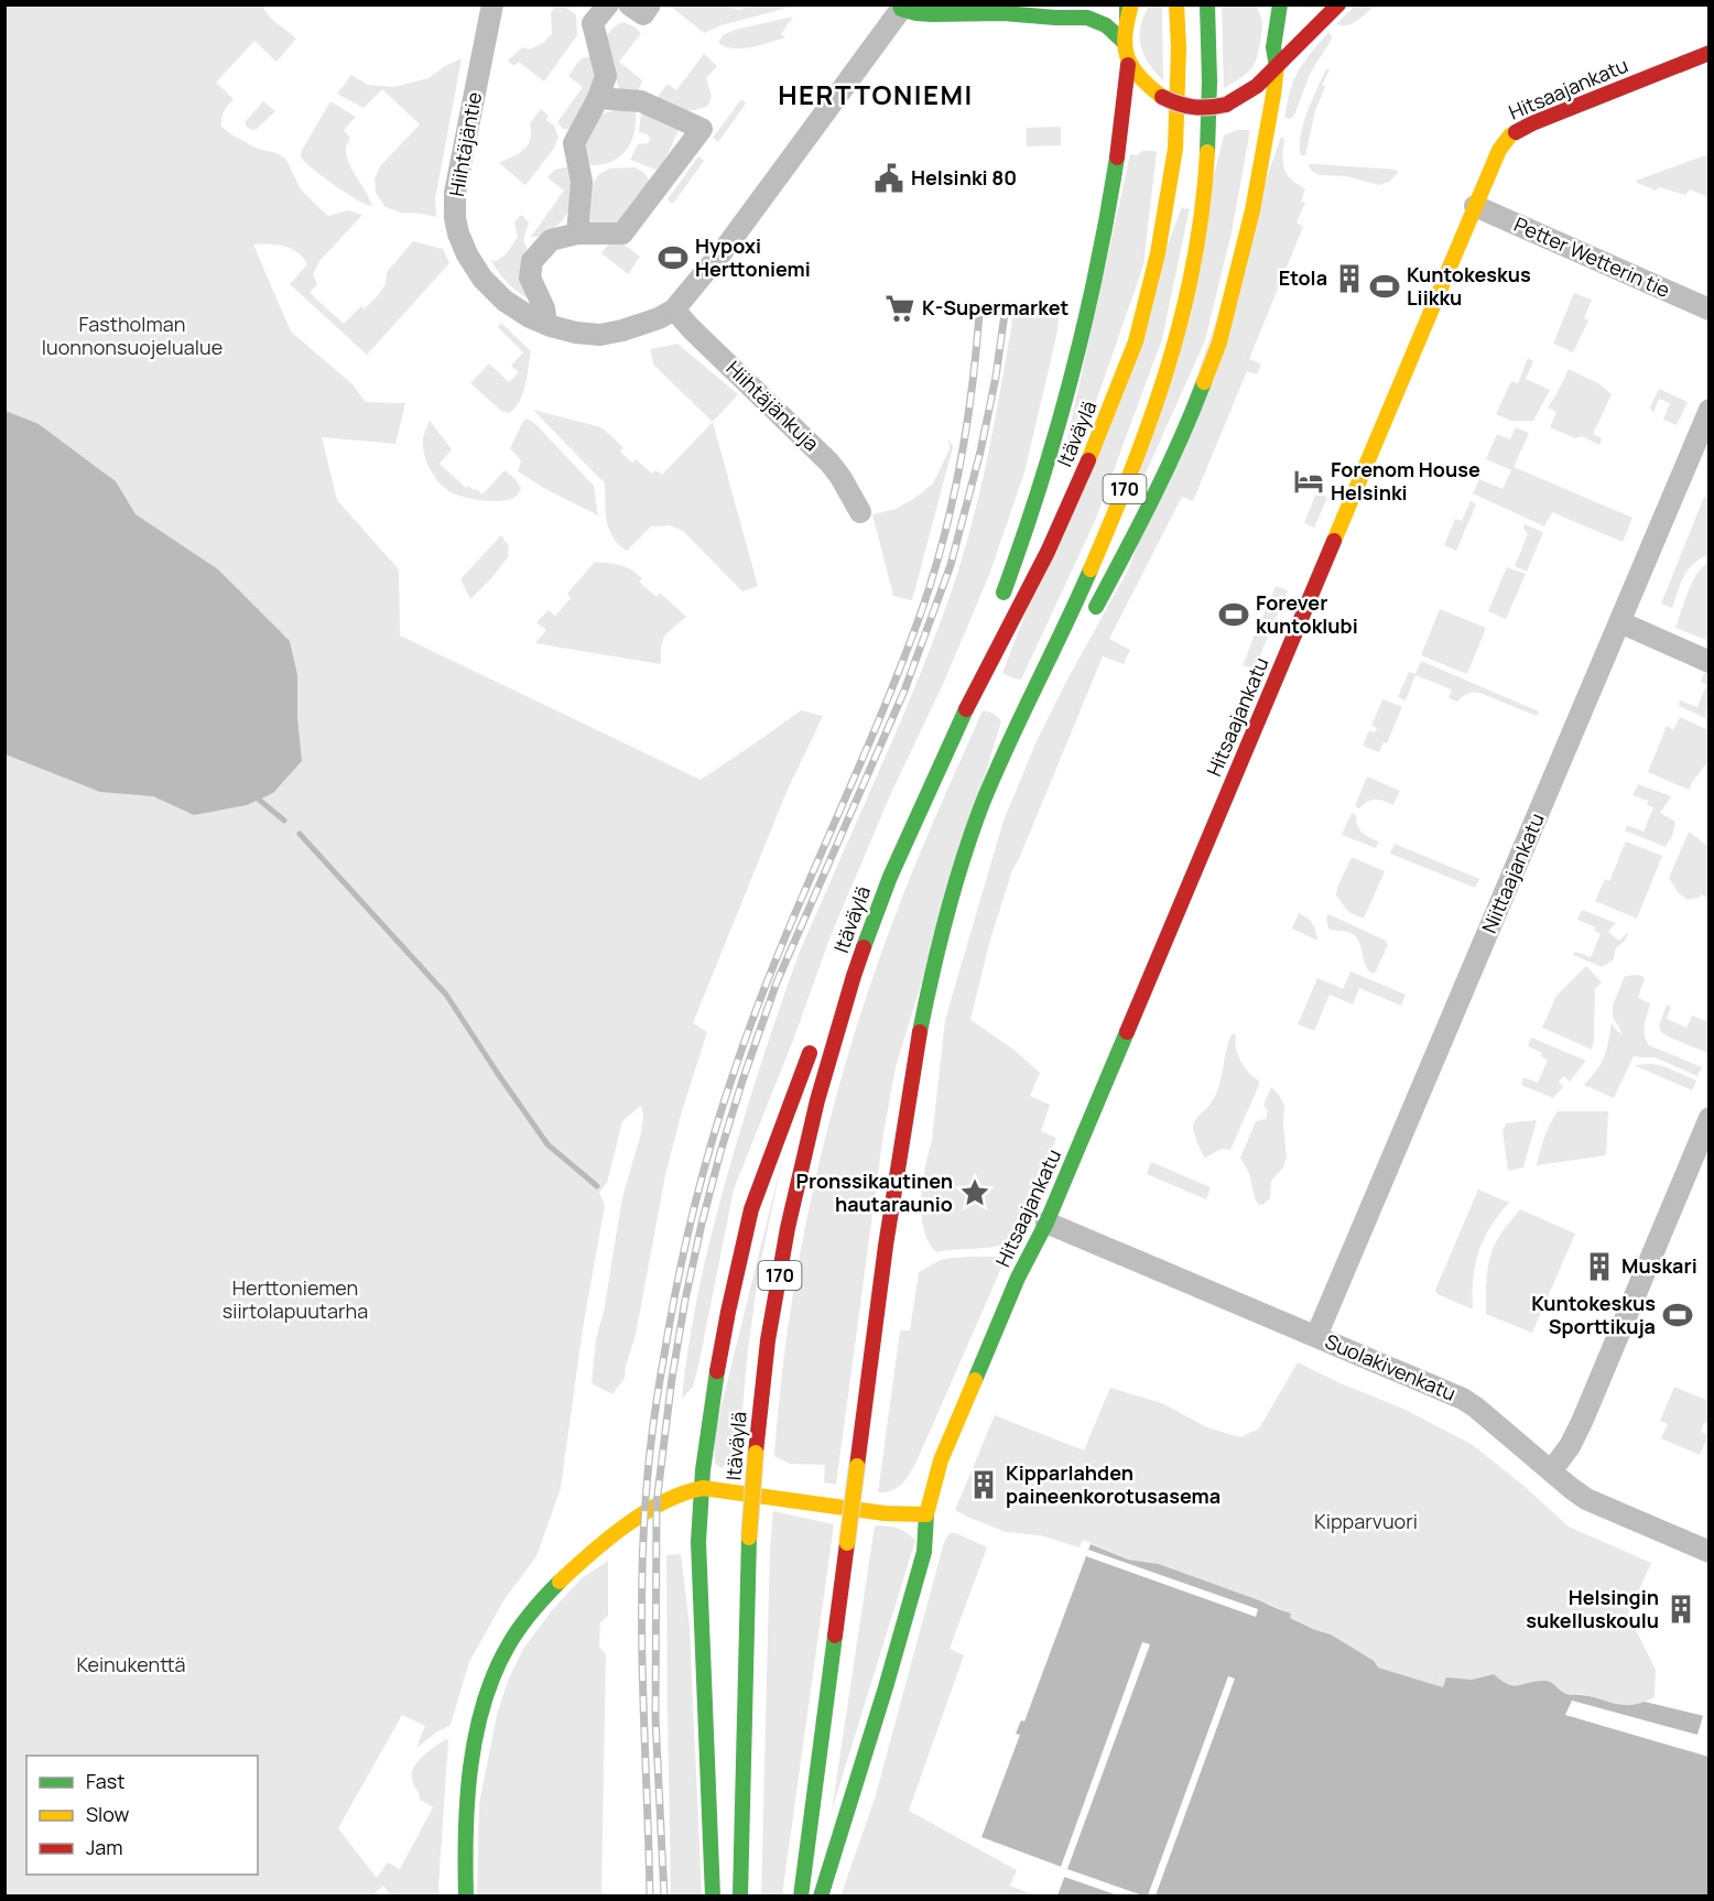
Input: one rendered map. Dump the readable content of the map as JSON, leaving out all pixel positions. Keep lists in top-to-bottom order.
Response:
{
  "streets": {
    "main road": ["Hitsaajankatu", "Itäväylä", "170"],
    "street": [
      "Hiihtäjäntie",
      "Petter Wetterin tie",
      "Hiihtäjänkuja",
      "Niittaajankatu",
      "Suolakivenkatu"
    ]
  },
  "crossings": [
    ["Hitsaajankatu", "Petter Wetterin tie"],
    ["Hitsaajankatu", "Suolakivenkatu"],
    ["Hiihtäjäntie", "Hiihtäjänkuja"],
    ["Niittaajankatu", "Suolakivenkatu"]
  ],
  "districts": ["HERTTONIEMI"],
  "parks": [
    "Fastholman luonnonsuojelualue",
    "Herttoniemen siirtolapuutarha",
    "Kipparvuori",
    "Keinukenttä"
  ],
  "places": {
    "public building": ["Helsinki 80"],
    "sports": [
      "Hypoxi Herttoniemi",
      "Kuntokeskus Liikku",
      "Forever kuntoklubi",
      "Kuntokeskus Sporttikuja"
    ],
    "building": [
      "Etola",
      "Muskari",
      "Kipparlahden paineenkorotusasema",
      "Helsingin sukelluskoulu"
    ],
    "supermarket": ["K-Supermarket"],
    "hotel": ["Forenom House Helsinki"],
    "place": ["Pronssikautinen hautaraunio"]
  },
  "legend": ["Fast", "Slow", "Jam"]
}
